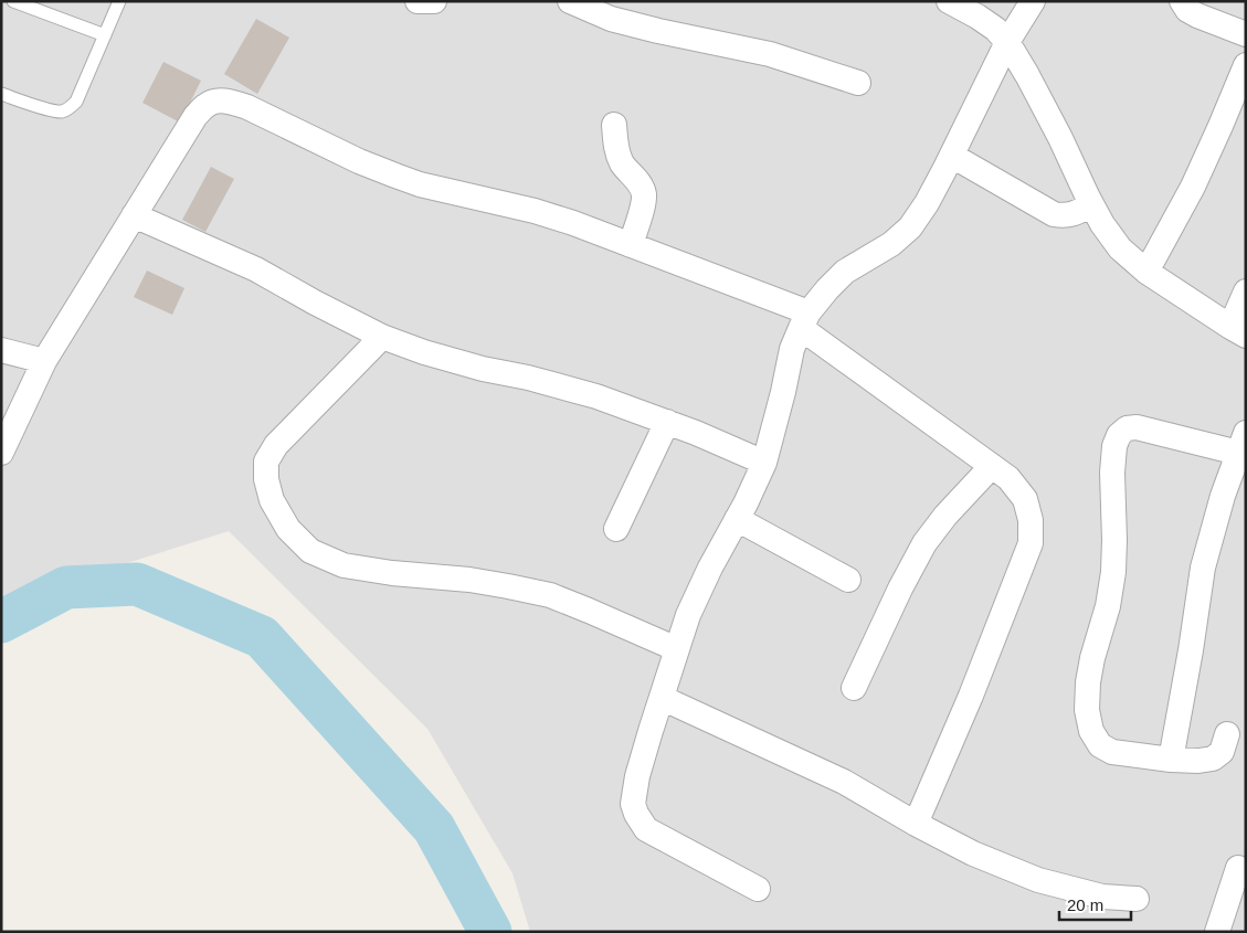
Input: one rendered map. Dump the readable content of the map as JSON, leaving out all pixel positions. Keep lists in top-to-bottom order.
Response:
{
  "scale_bar": "20 m"
}
